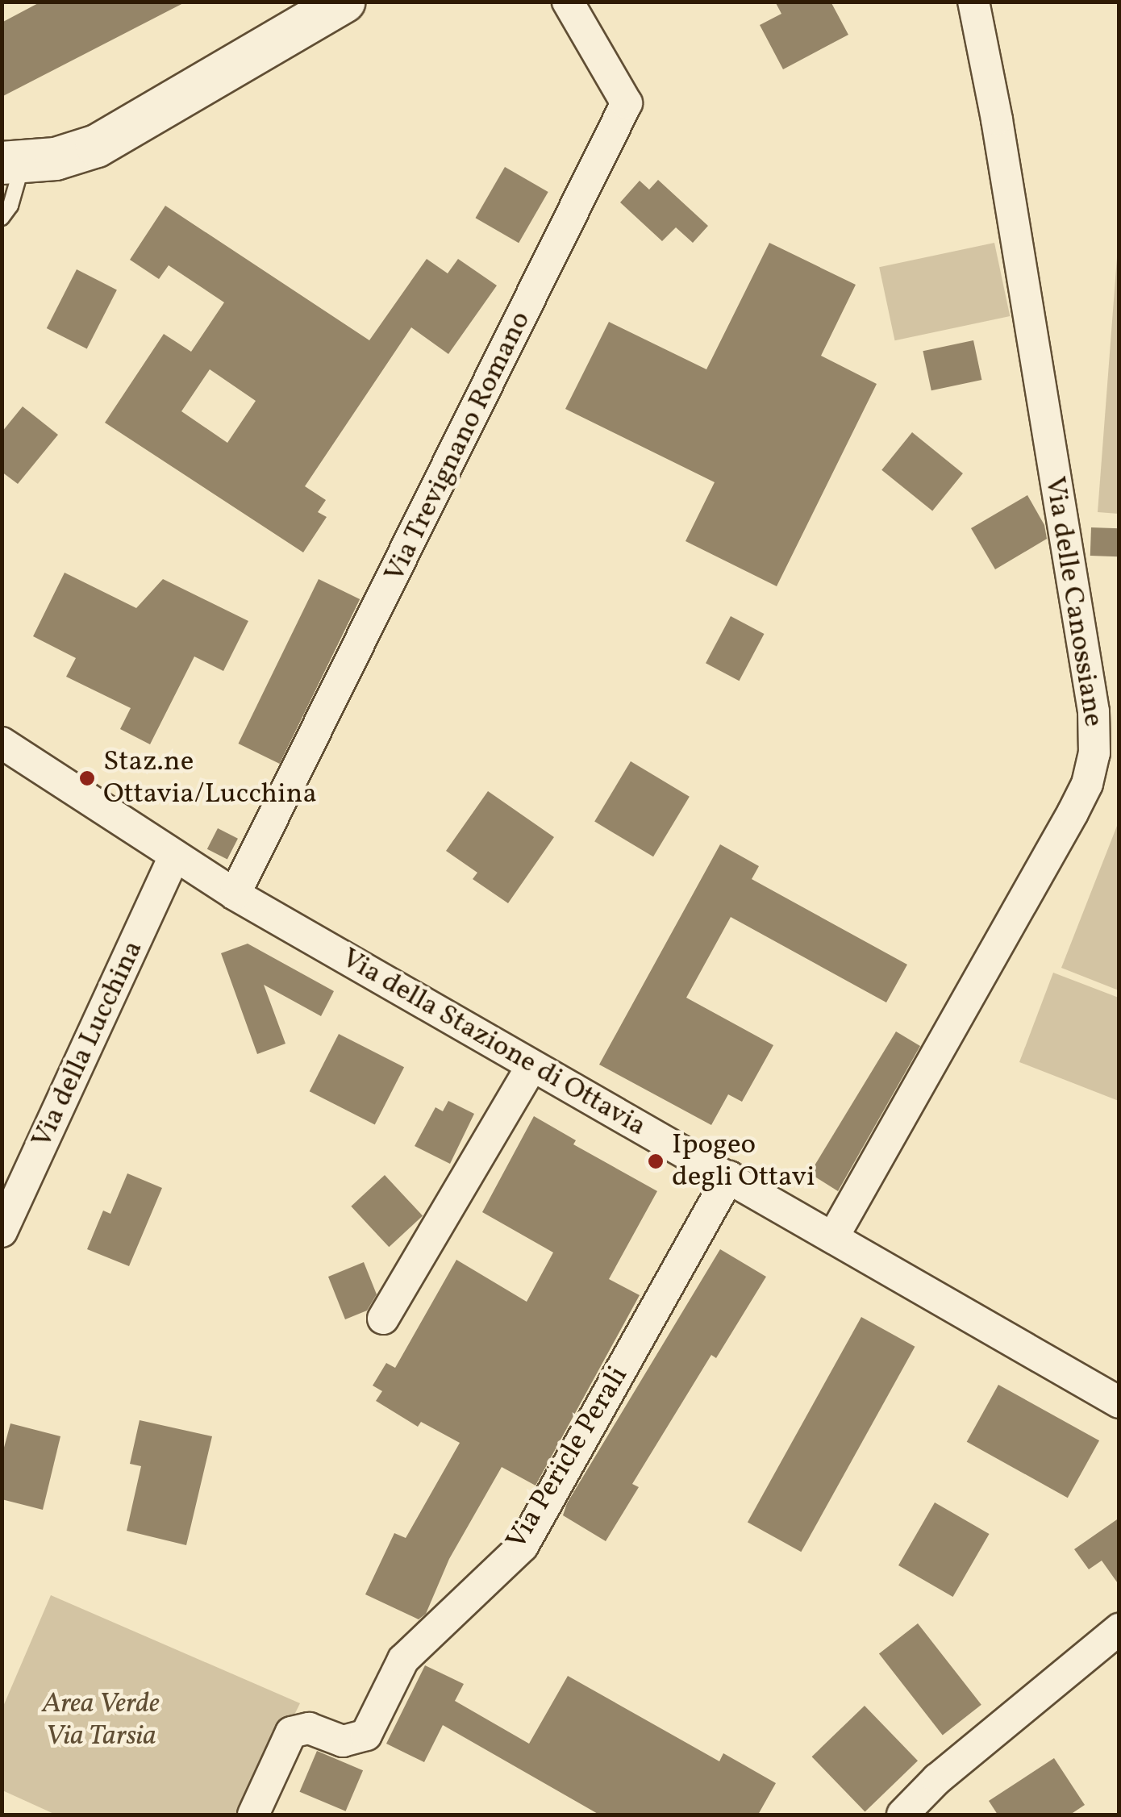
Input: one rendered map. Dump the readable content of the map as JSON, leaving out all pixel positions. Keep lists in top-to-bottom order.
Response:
{
  "streets": {
    "street": [
      "Via Trevignano Romano",
      "Via delle Canossiane",
      "Via della Stazione di Ottavia",
      "Via della Lucchina",
      "Via Pericle Perali"
    ]
  },
  "crossings": [
    ["Via Trevignano Romano", "Via della Stazione di Ottavia"],
    ["Via delle Canossiane", "Via della Stazione di Ottavia"],
    ["Via della Stazione di Ottavia", "Via della Lucchina"],
    ["Via della Stazione di Ottavia", "Via Pericle Perali"]
  ],
  "parks": ["Area Verde Via Tarsia"],
  "places": ["Staz.ne Ottavia/Lucchina", "Ipogeo degli Ottavi"]
}
